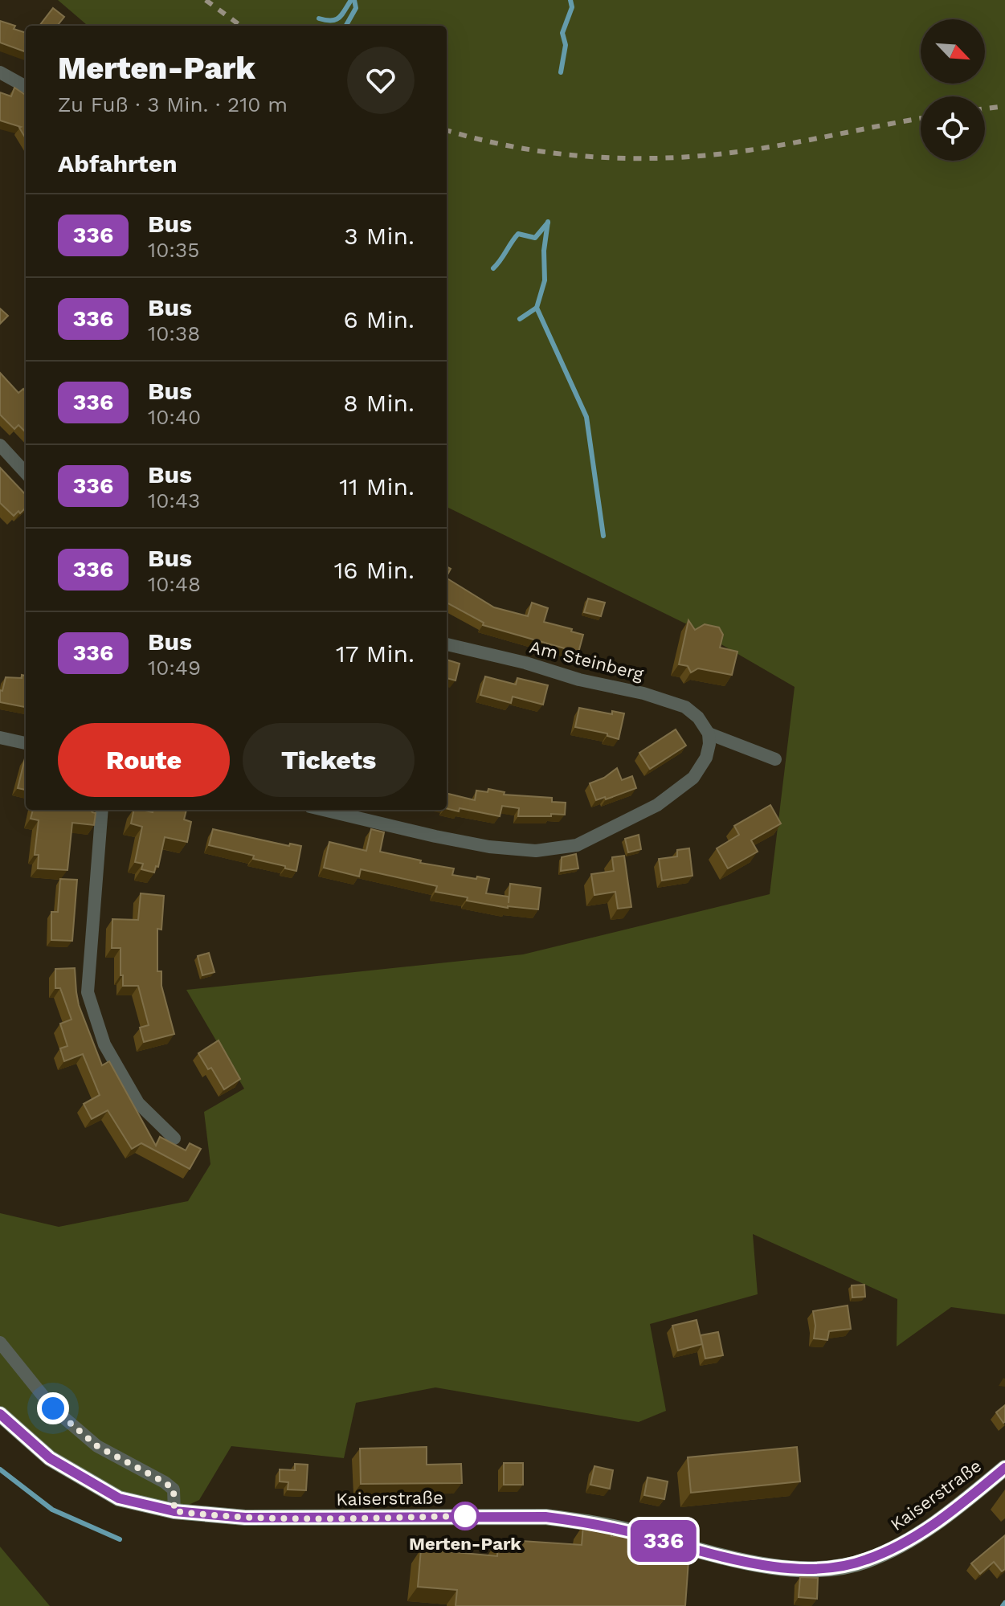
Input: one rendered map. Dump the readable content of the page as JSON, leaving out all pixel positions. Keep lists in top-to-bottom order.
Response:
{
  "streets": {
    "street": ["Am Steinberg", "Kaiserstraße"]
  },
  "places": ["Merten-Park"],
  "lines": ["bus line 336"],
  "north": "bottom right",
  "page": {
    "on_map": "336",
    "heading": [
      ["Merten-Park", "Zu Fuß · 3 Min. · 210 m"],
      "Abfahrten"
    ],
    "list": [
      {
        "mark": "336",
        "name": "Bus",
        "note": "10:35",
        "value": "3 Min."
      },
      {
        "mark": "336",
        "name": "Bus",
        "note": "10:38",
        "value": "6 Min."
      },
      {
        "mark": "336",
        "name": "Bus",
        "note": "10:40",
        "value": "8 Min."
      },
      {
        "mark": "336",
        "name": "Bus",
        "note": "10:43",
        "value": "11 Min."
      },
      {
        "mark": "336",
        "name": "Bus",
        "note": "10:48",
        "value": "16 Min."
      },
      {
        "mark": "336",
        "name": "Bus",
        "note": "10:49",
        "value": "17 Min."
      }
    ],
    "buttons": ["Route", "Tickets"]
  }
}
